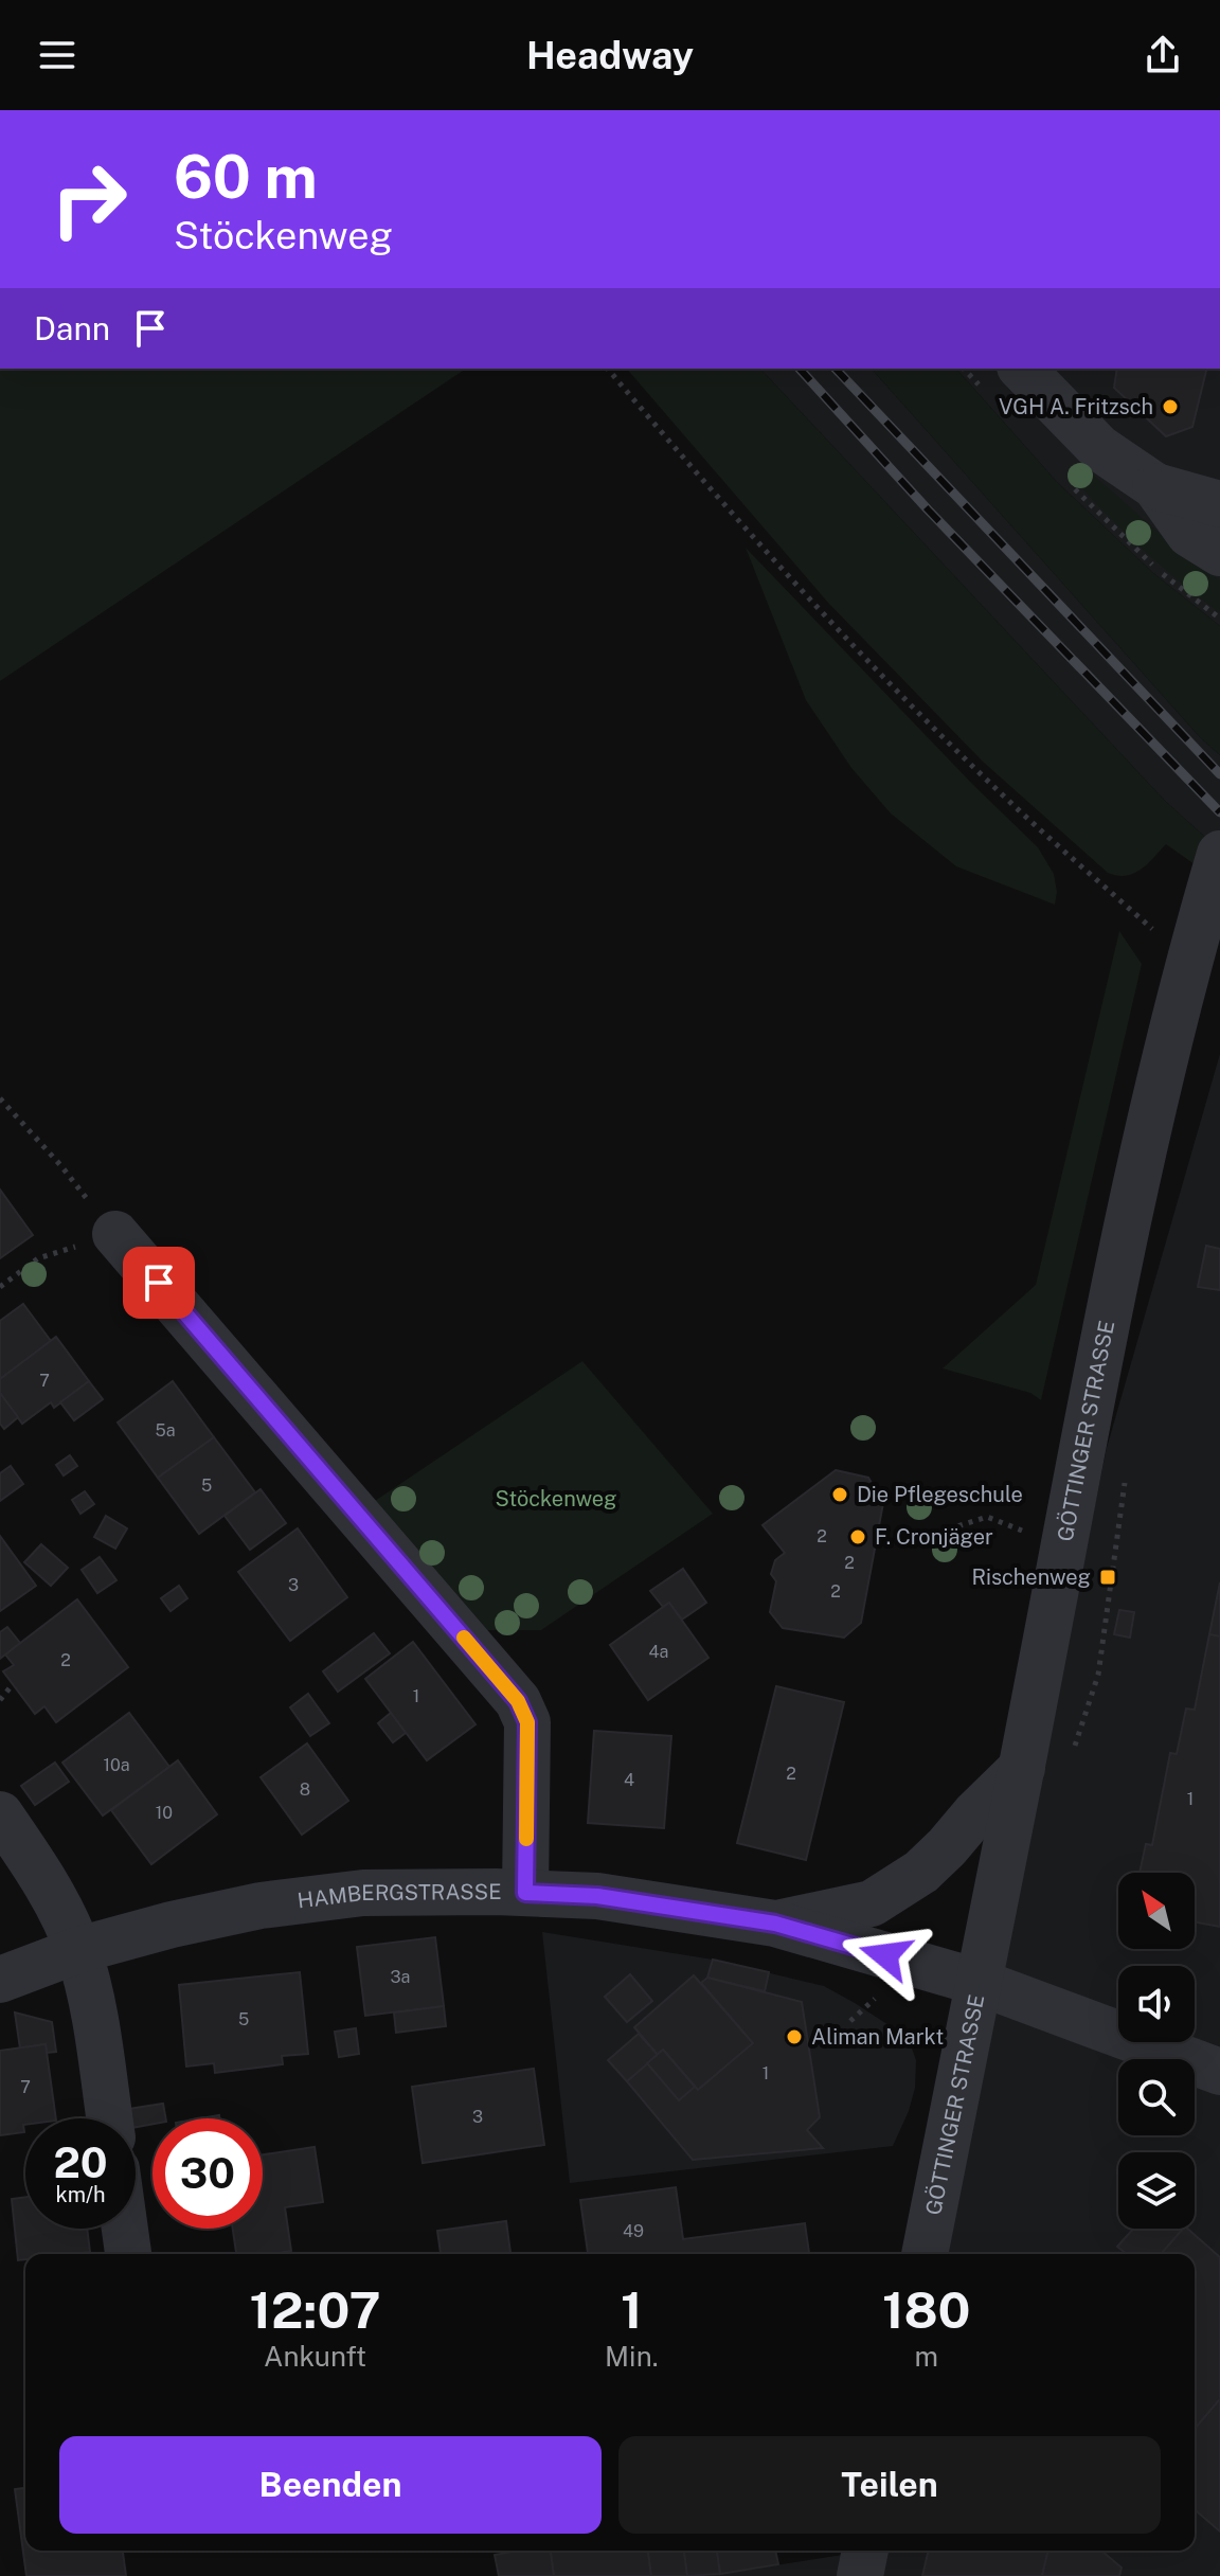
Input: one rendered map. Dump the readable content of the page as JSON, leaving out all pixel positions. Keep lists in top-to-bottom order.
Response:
{
  "streets": {
    "street": ["GÖTTINGER STRASSE", "HAMBERGSTRASSE"]
  },
  "crossings": [
    ["GÖTTINGER STRASSE", "HAMBERGSTRASSE"]
  ],
  "parks": ["Stöckenweg"],
  "places": {
    "other": [
      "VGH A. Fritzsch",
      "Die Pflegeschule",
      "F. Cronjäger",
      "Aliman Markt"
    ],
    "transit": ["Rischenweg"]
  },
  "house_numbers": [
    "7",
    "5a",
    "5",
    "2",
    "2",
    "3",
    "2",
    "4a",
    "2",
    "1",
    "10a",
    "2",
    "4",
    "8",
    "1",
    "10",
    "3a",
    "5",
    "1",
    "7",
    "3",
    "49"
  ],
  "north": "top left",
  "page": {
    "header": "Headway",
    "turn": ["60 m", "Stöckenweg"],
    "then": "Dann",
    "speed": "20 km/h",
    "limit": "30",
    "eta": [
      "12:07",
      "Ankunft",
      "1",
      "Min.",
      "180",
      "m"
    ],
    "buttons": ["Beenden", "Teilen"]
  }
}
